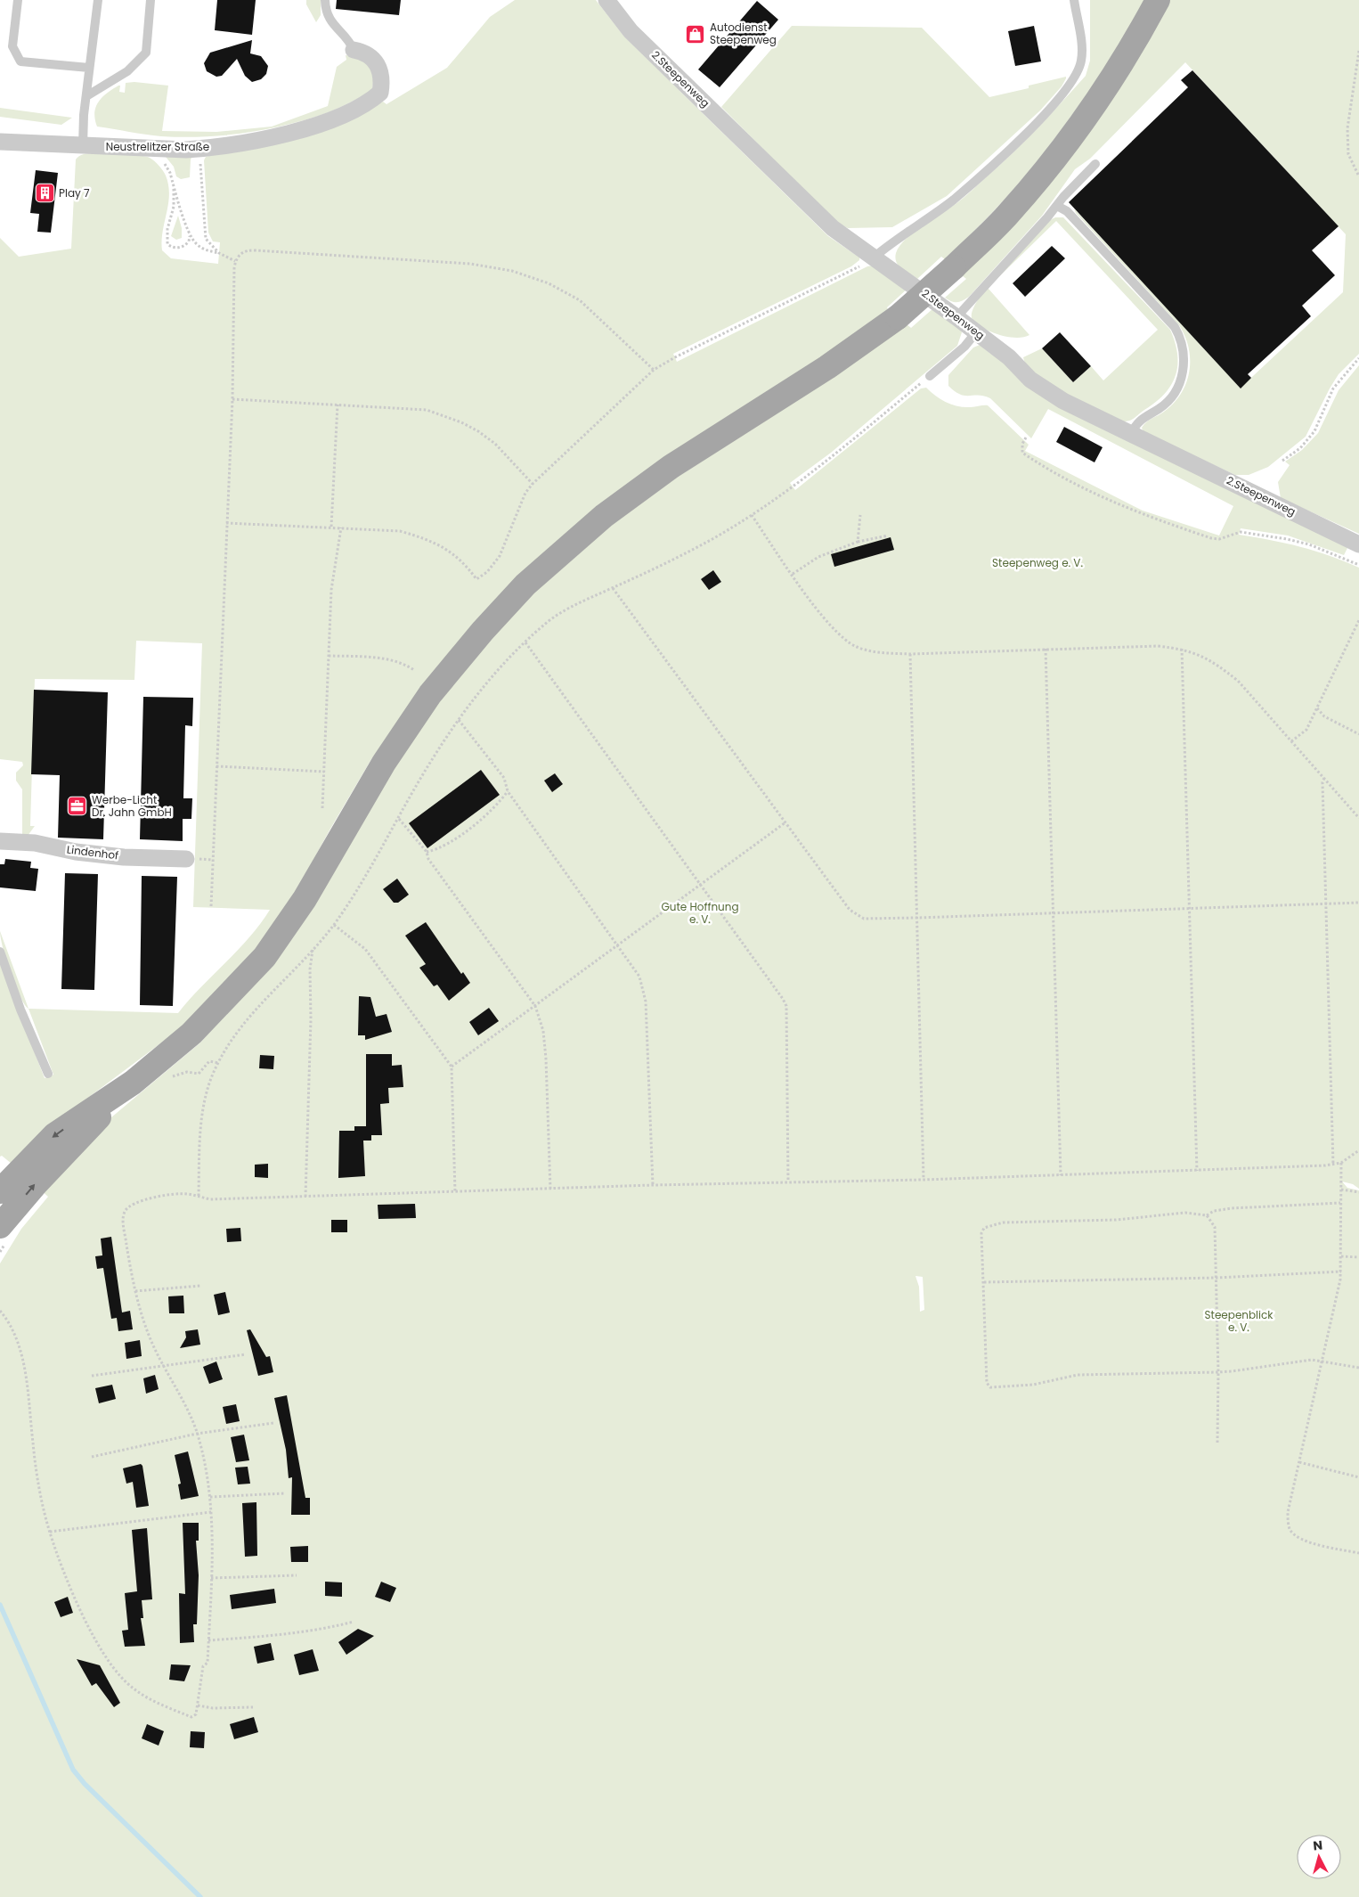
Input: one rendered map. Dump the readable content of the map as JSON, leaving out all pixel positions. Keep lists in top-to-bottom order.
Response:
{
  "streets": {
    "street": ["2.Steepenweg", "Neustrelitzer Straße", "Lindenhof"]
  },
  "parks": ["Steepenweg e. V.", "Gute Hoffnung e. V.", "Steepenblick e. V."],
  "places": {
    "shop": ["Autodienst Steepenweg"],
    "building": ["Play 7"],
    "office": ["Werbe-Licht Dr. Jahn GmbH"]
  },
  "north": "top"
}
